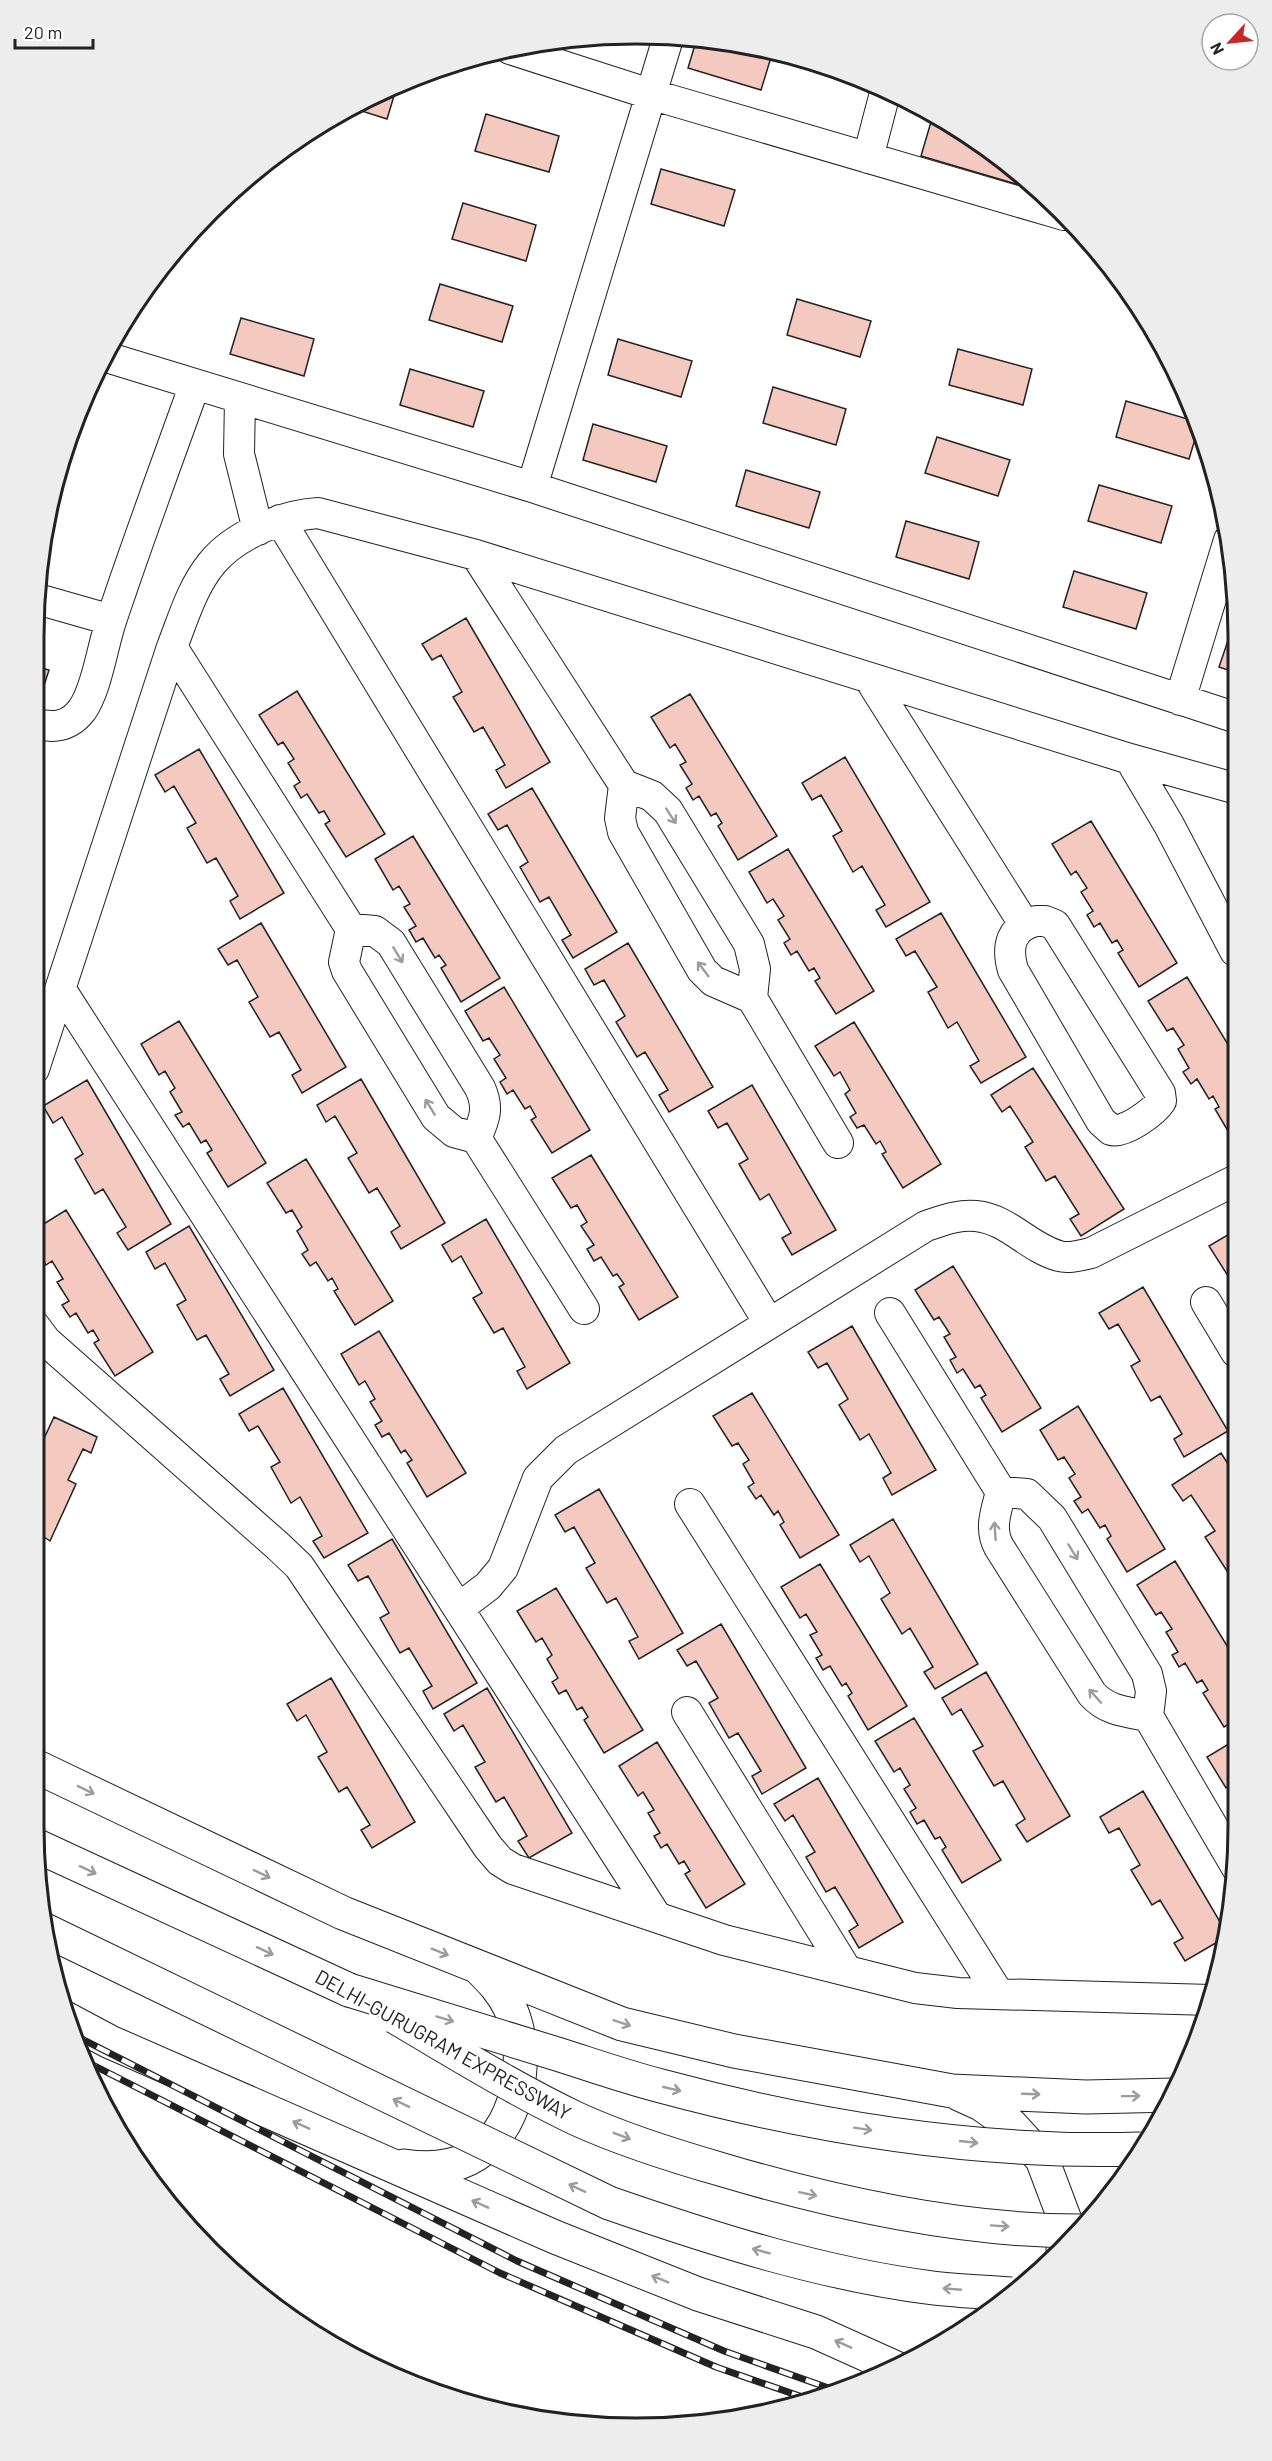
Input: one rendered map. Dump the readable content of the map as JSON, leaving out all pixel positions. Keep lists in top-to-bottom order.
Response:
{
  "streets": {
    "main road": ["DELHI-GURUGRAM EXPRESSWAY"]
  },
  "scale_bar": "20 m",
  "north": "bottom left"
}
